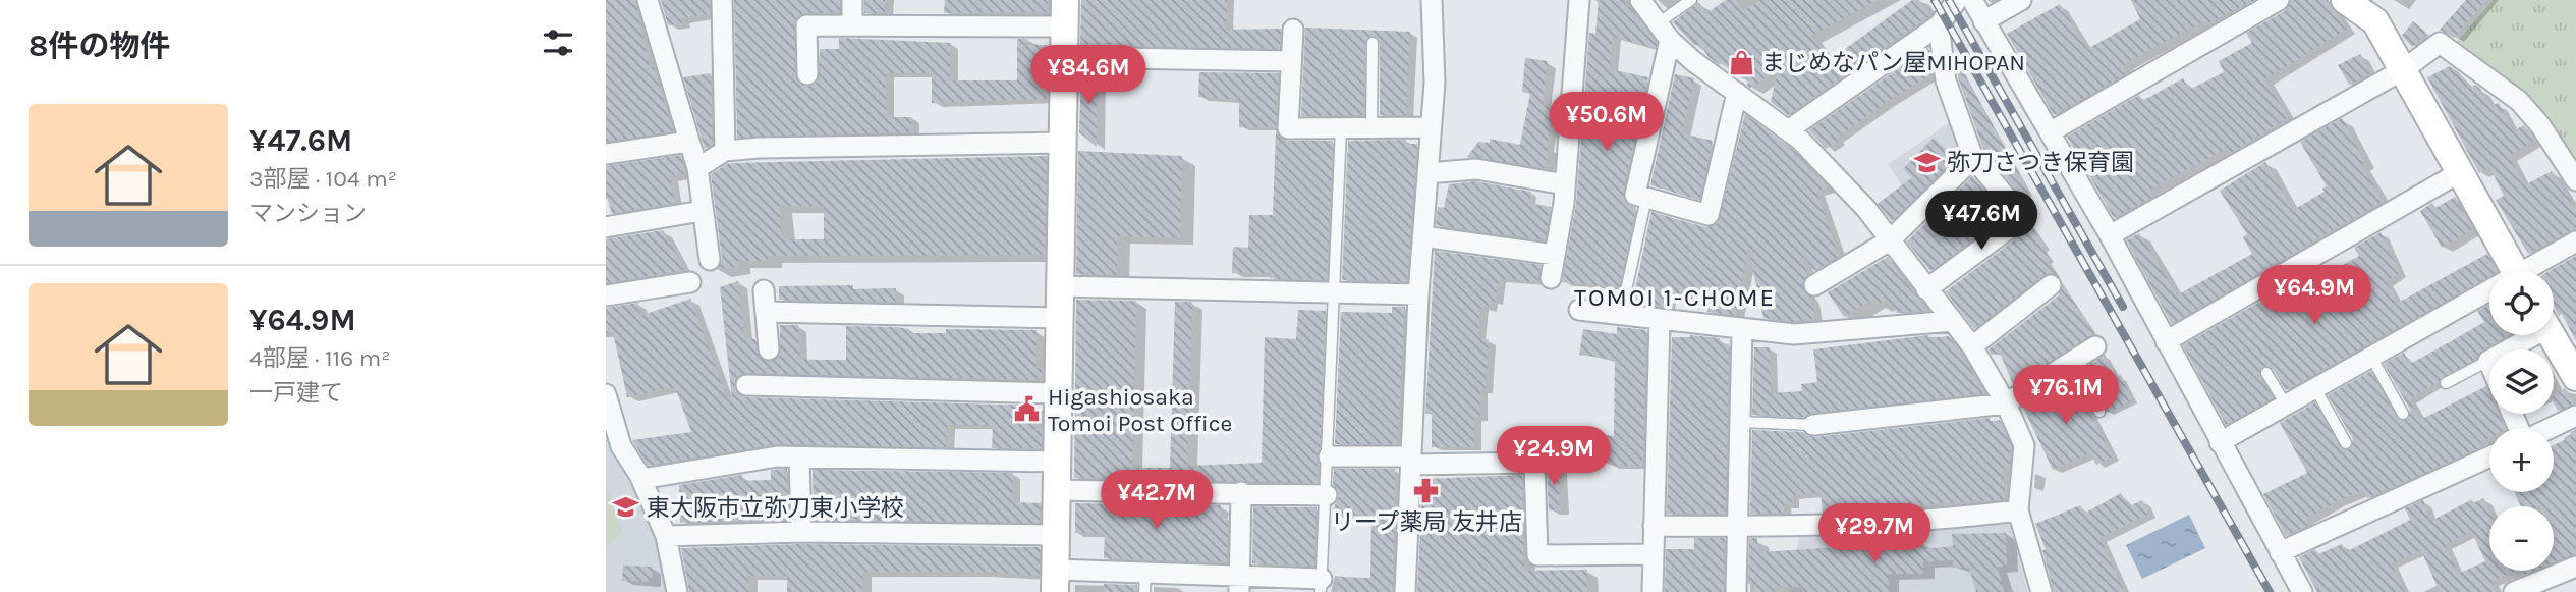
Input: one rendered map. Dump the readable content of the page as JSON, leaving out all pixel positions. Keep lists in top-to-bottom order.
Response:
{
  "districts": ["TOMOI 1-CHOME"],
  "places": {
    "shop": ["まじめなパン屋MIHOPAN"],
    "school or university": ["弥刀さつき保育園", "東大阪市立弥刀東小学校"],
    "public building": ["Higashiosaka Tomoi Post Office"],
    "pharmacy": ["リープ薬局 友井店"]
  },
  "page": {
    "heading": "8件の物件",
    "price": [
      "¥84.6M",
      "¥50.6M",
      "¥47.6M",
      "¥64.9M",
      "¥76.1M",
      "¥24.9M",
      "¥42.7M",
      "¥29.7M"
    ],
    "list": [
      {
        "name": "¥47.6M",
        "note": "3部屋 · 104 m² · マンション"
      },
      {
        "name": "¥64.9M",
        "note": "4部屋 · 116 m² · 一戸建て"
      }
    ],
    "map_buttons": ["+", "−"]
  }
}
